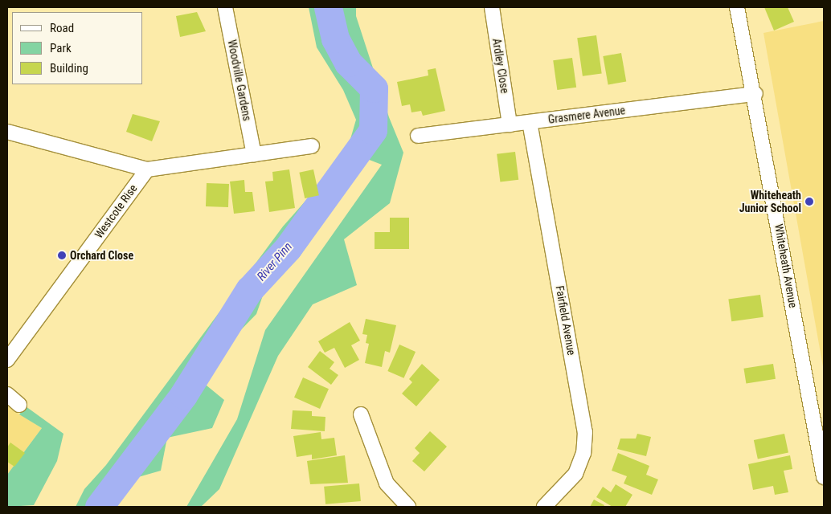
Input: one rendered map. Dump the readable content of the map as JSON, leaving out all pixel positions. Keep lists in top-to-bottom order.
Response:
{
  "streets": {
    "street": [
      "Ardley Close",
      "Woodville Gardens",
      "Grasmere Avenue",
      "Westcote Rise",
      "Whiteheath Avenue",
      "Fairfield Avenue"
    ]
  },
  "crossings": [
    ["Ardley Close", "Grasmere Avenue"],
    ["Grasmere Avenue", "Whiteheath Avenue"],
    ["Grasmere Avenue", "Fairfield Avenue"]
  ],
  "water": ["River Pinn"],
  "places": ["Whiteheath Junior School", "Orchard Close"],
  "legend": ["Road", "Park", "Building"]
}
